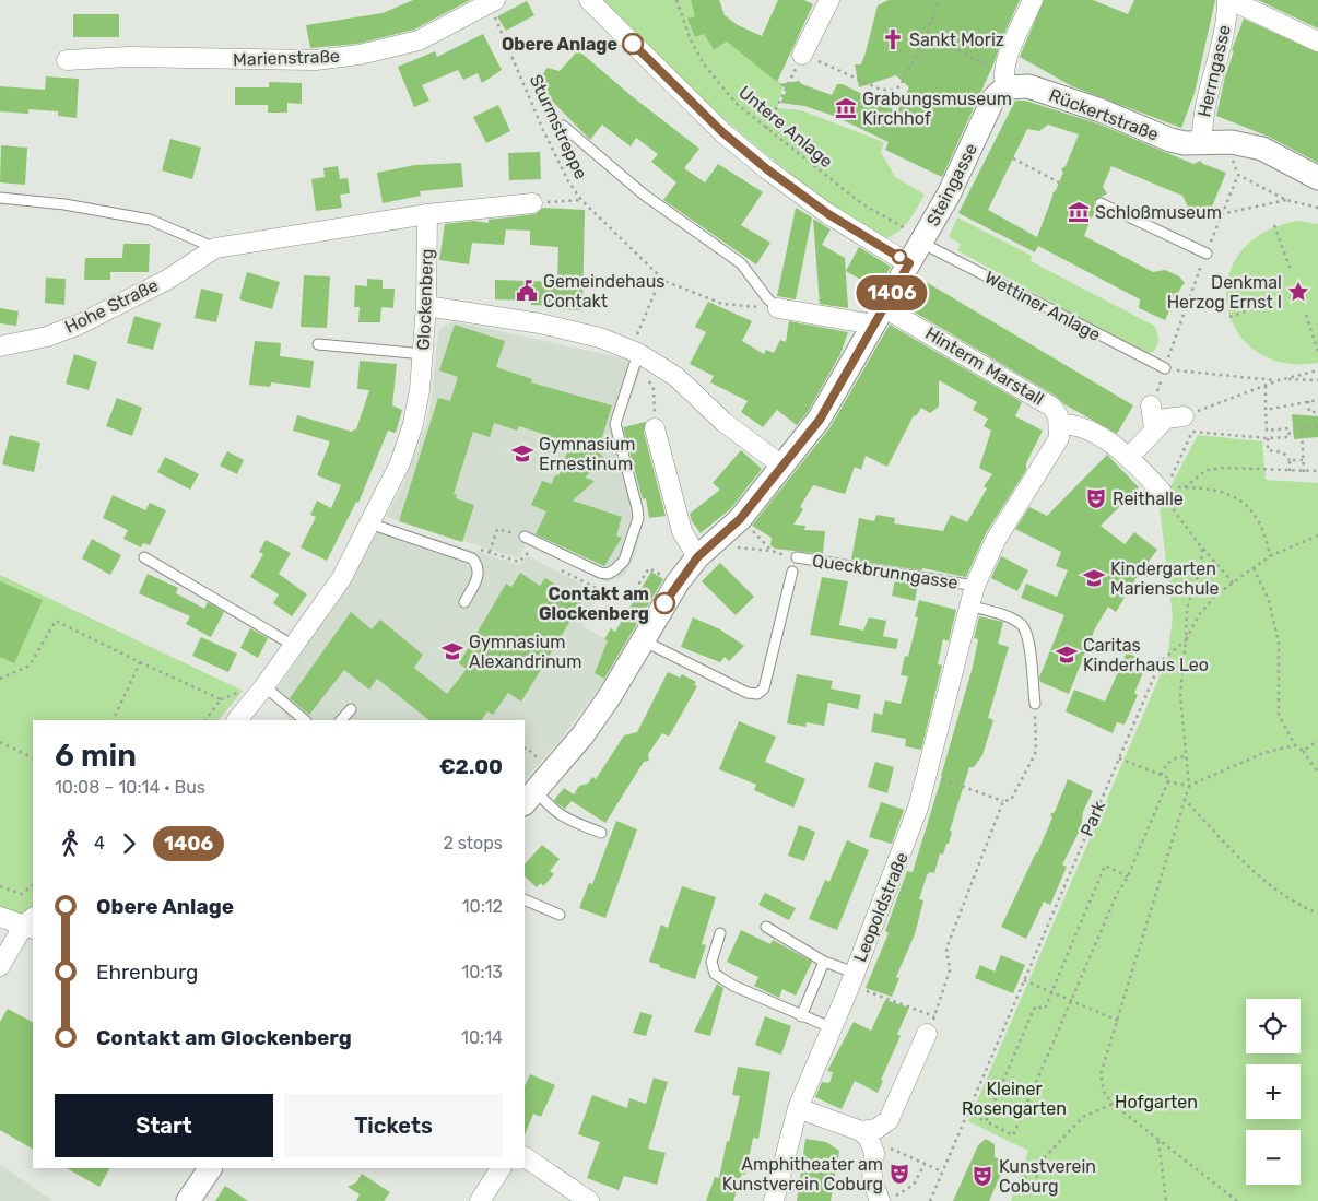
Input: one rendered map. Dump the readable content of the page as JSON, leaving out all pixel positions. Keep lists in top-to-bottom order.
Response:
{
  "streets": {
    "street": [
      "Marienstraße",
      "Herrngasse",
      "Rückertstraße",
      "Steingasse",
      "Glockenberg",
      "Hohe Straße",
      "Hinterm Marstall",
      "Leopoldstraße"
    ],
    "lane": ["Wettiner Anlage", "Queckbrunngasse"],
    "path": ["Sturmstreppe", "Untere Anlage", "Park"]
  },
  "crossings": [
    ["Marienstraße", "Sturmstreppe"],
    ["Herrngasse", "Rückertstraße"],
    ["Rückertstraße", "Steingasse"],
    ["Untere Anlage", "Steingasse"],
    ["Untere Anlage", "Wettiner Anlage"],
    ["Steingasse", "Wettiner Anlage"],
    ["Steingasse", "Hinterm Marstall"],
    ["Steingasse", "Queckbrunngasse"],
    ["Glockenberg", "Hohe Straße"],
    ["Hinterm Marstall", "Leopoldstraße"],
    ["Queckbrunngasse", "Leopoldstraße"]
  ],
  "parks": ["Kleiner Rosengarten", "Hofgarten"],
  "places": {
    "church": ["Sankt Moriz"],
    "other": ["Obere Anlage", "Contakt am Glockenberg"],
    "museum": ["Grabungsmuseum Kirchhof", "Schloßmuseum"],
    "public building": ["Gemeindehaus Contakt"],
    "place": ["Denkmal Herzog Ernst I"],
    "school or university": [
      "Gymnasium Ernestinum",
      "Kindergarten Marienschule",
      "Gymnasium Alexandrinum",
      "Caritas Kinderhaus Leo"
    ],
    "theatre": ["Reithalle", "Amphitheater am Kunstverein Coburg", "Kunstverein Coburg"]
  },
  "lines": ["bus line 1406"],
  "page": {
    "on_map": "1406",
    "heading": ["6 min", "10:08 – 10:14 · Bus", "€2.00"],
    "legs": ["4", "1406", "2 stops"],
    "list": [
      {
        "name": "Obere Anlage",
        "value": "10:12"
      },
      {
        "name": "Ehrenburg",
        "value": "10:13"
      },
      {
        "name": "Contakt am Glockenberg",
        "value": "10:14"
      }
    ],
    "map_buttons": ["+", "−"],
    "buttons": ["Start", "Tickets"]
  }
}
